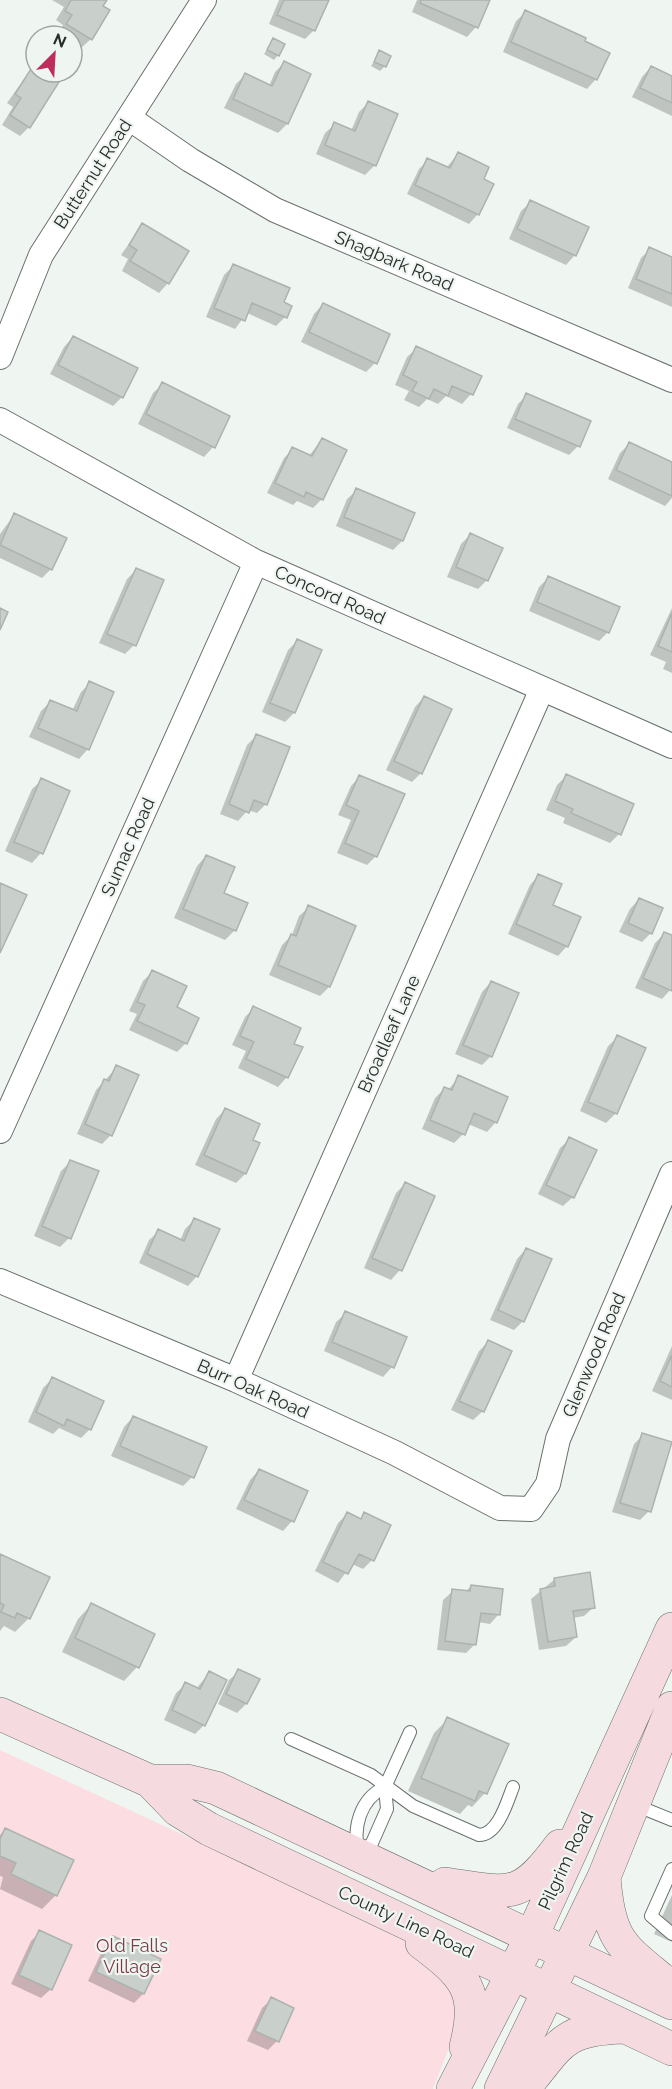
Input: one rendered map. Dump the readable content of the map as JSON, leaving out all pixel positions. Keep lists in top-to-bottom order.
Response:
{
  "streets": {
    "main road": ["Pilgrim Road", "County Line Road"],
    "street": [
      "Butternut Road",
      "Shagbark Road",
      "Concord Road",
      "Sumac Road",
      "Broadleaf Lane",
      "Glenwood Road",
      "Burr Oak Road"
    ]
  },
  "crossings": [
    ["Butternut Road", "Shagbark Road"],
    ["Concord Road", "Sumac Road"],
    ["Concord Road", "Broadleaf Lane"],
    ["Broadleaf Lane", "Burr Oak Road"],
    ["Glenwood Road", "Burr Oak Road"],
    ["Pilgrim Road", "County Line Road"]
  ],
  "parks": ["Old Falls Village"],
  "north": "top right"
}
